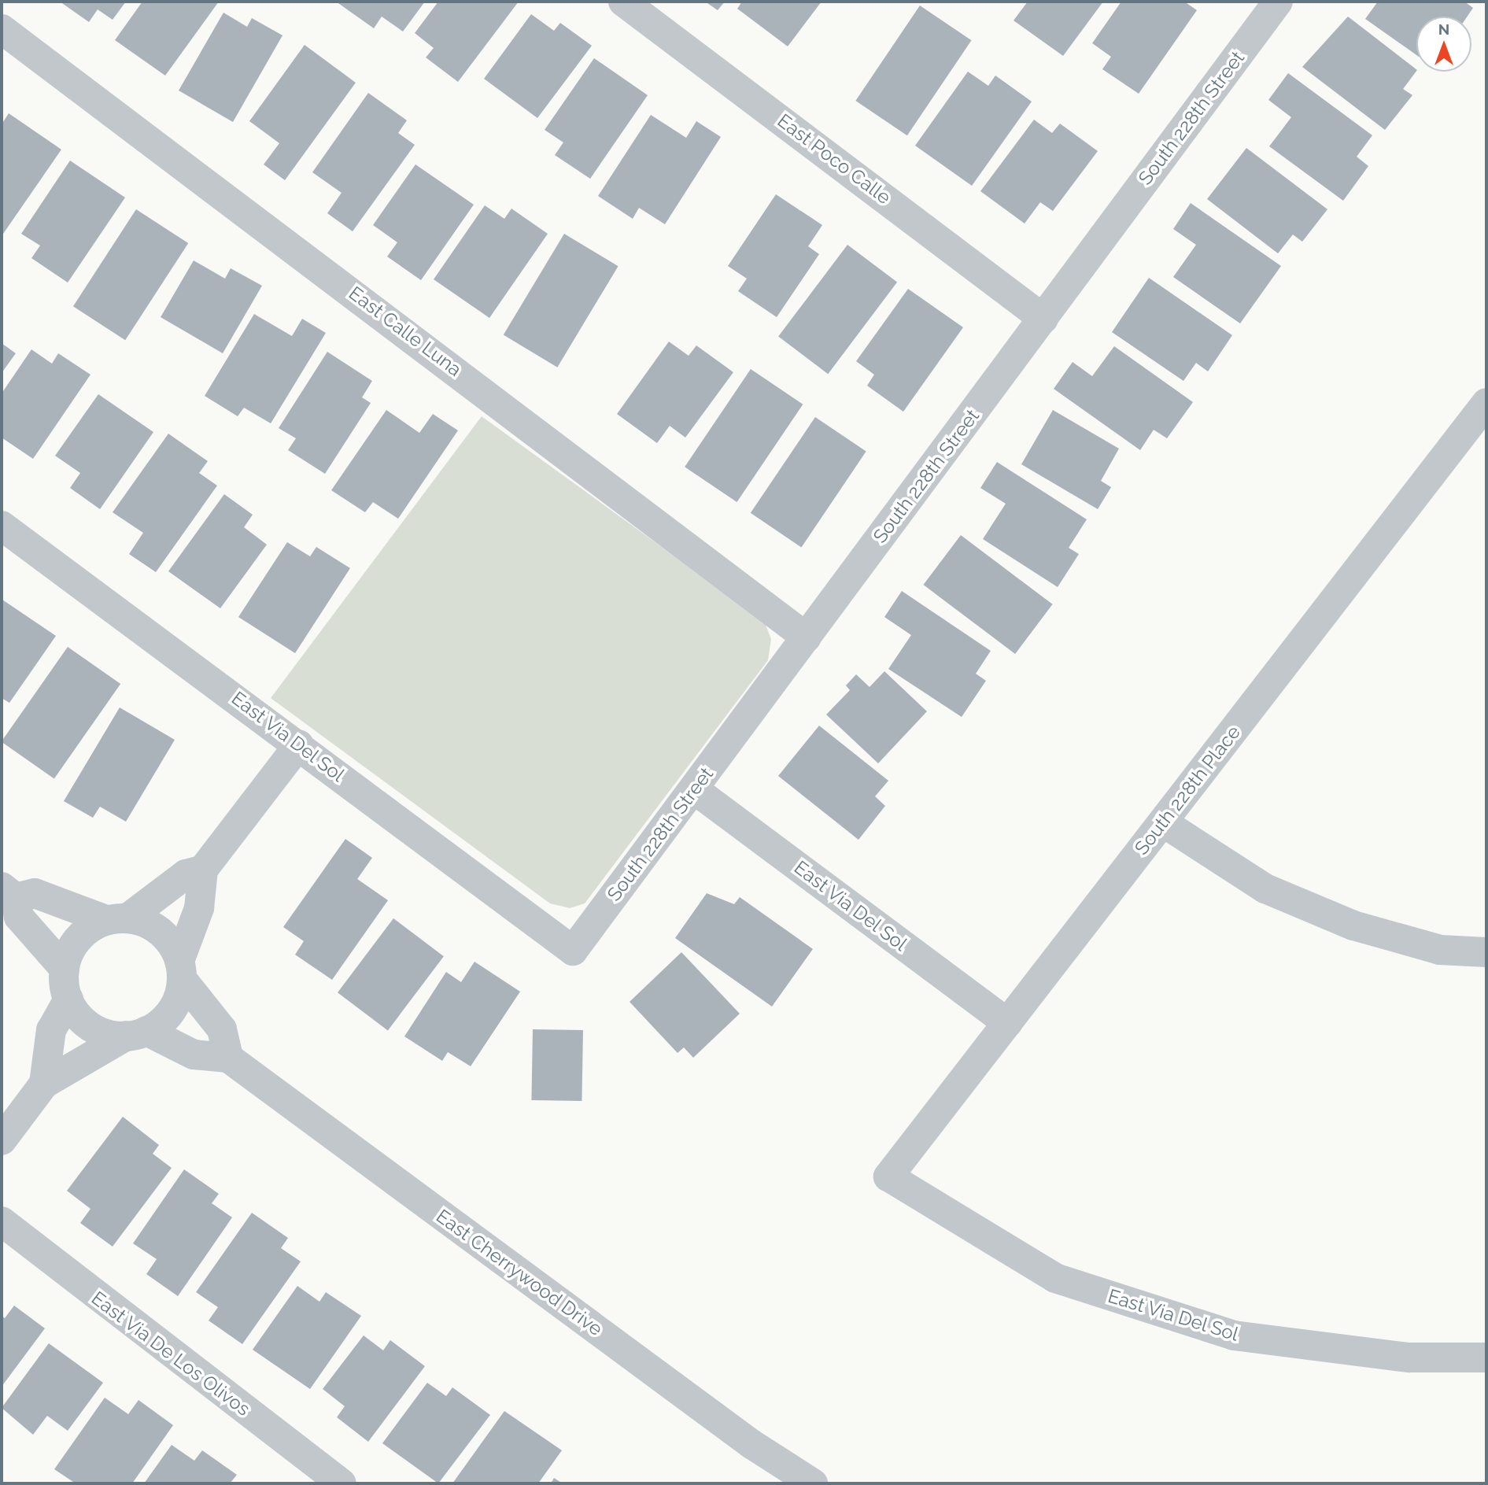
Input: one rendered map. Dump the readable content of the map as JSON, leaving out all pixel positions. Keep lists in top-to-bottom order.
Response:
{
  "streets": {
    "street": [
      "South 228th Street",
      "East Poco Calle",
      "East Calle Luna",
      "East Via Del Sol",
      "South 228th Place",
      "East Cherrywood Drive",
      "East Via De Los Olivos"
    ]
  },
  "crossings": [
    ["South 228th Street", "East Poco Calle"],
    ["South 228th Street", "East Calle Luna"],
    ["South 228th Street", "East Via Del Sol"],
    ["East Via Del Sol", "South 228th Place"]
  ],
  "north": "top"
}
